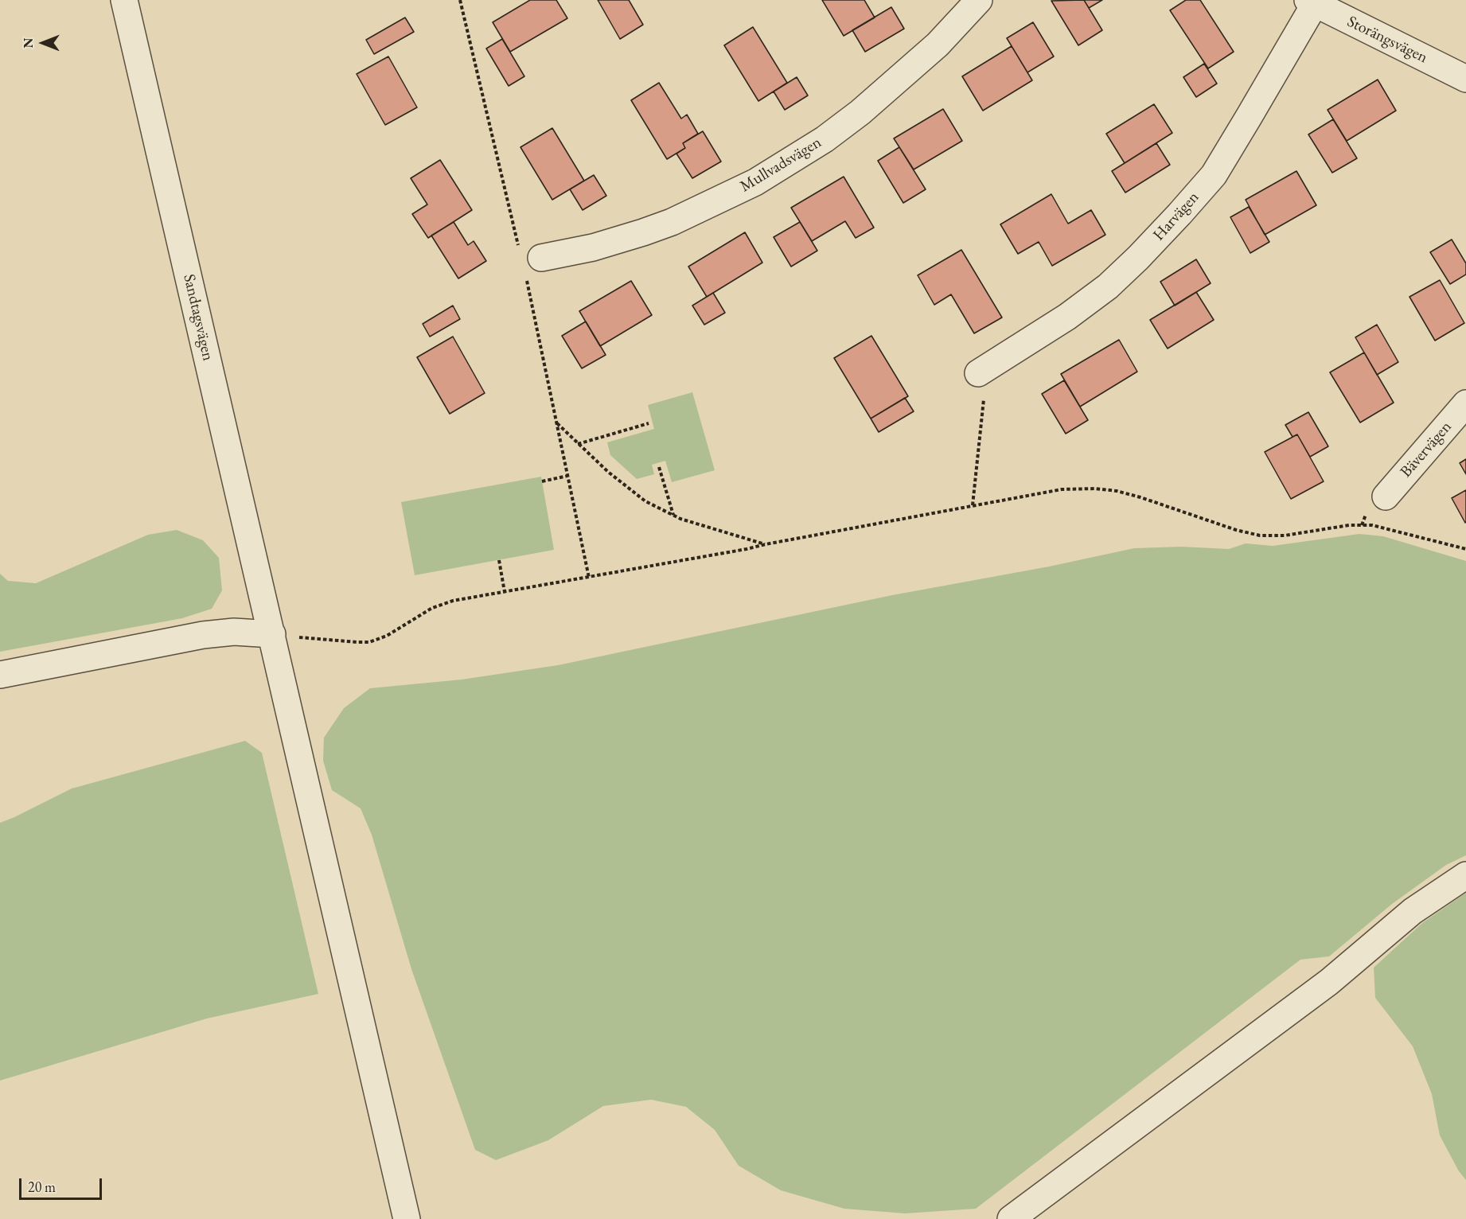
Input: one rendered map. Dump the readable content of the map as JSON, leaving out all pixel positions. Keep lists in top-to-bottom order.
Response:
{
  "streets": {
    "street": [
      "Storängsvägen",
      "Mullvadsvägen",
      "Harvägen",
      "Sandtagsvägen",
      "Bävervägen"
    ]
  },
  "crossings": [
    ["Storängsvägen", "Harvägen"]
  ],
  "scale_bar": "20 m",
  "north": "left"
}
